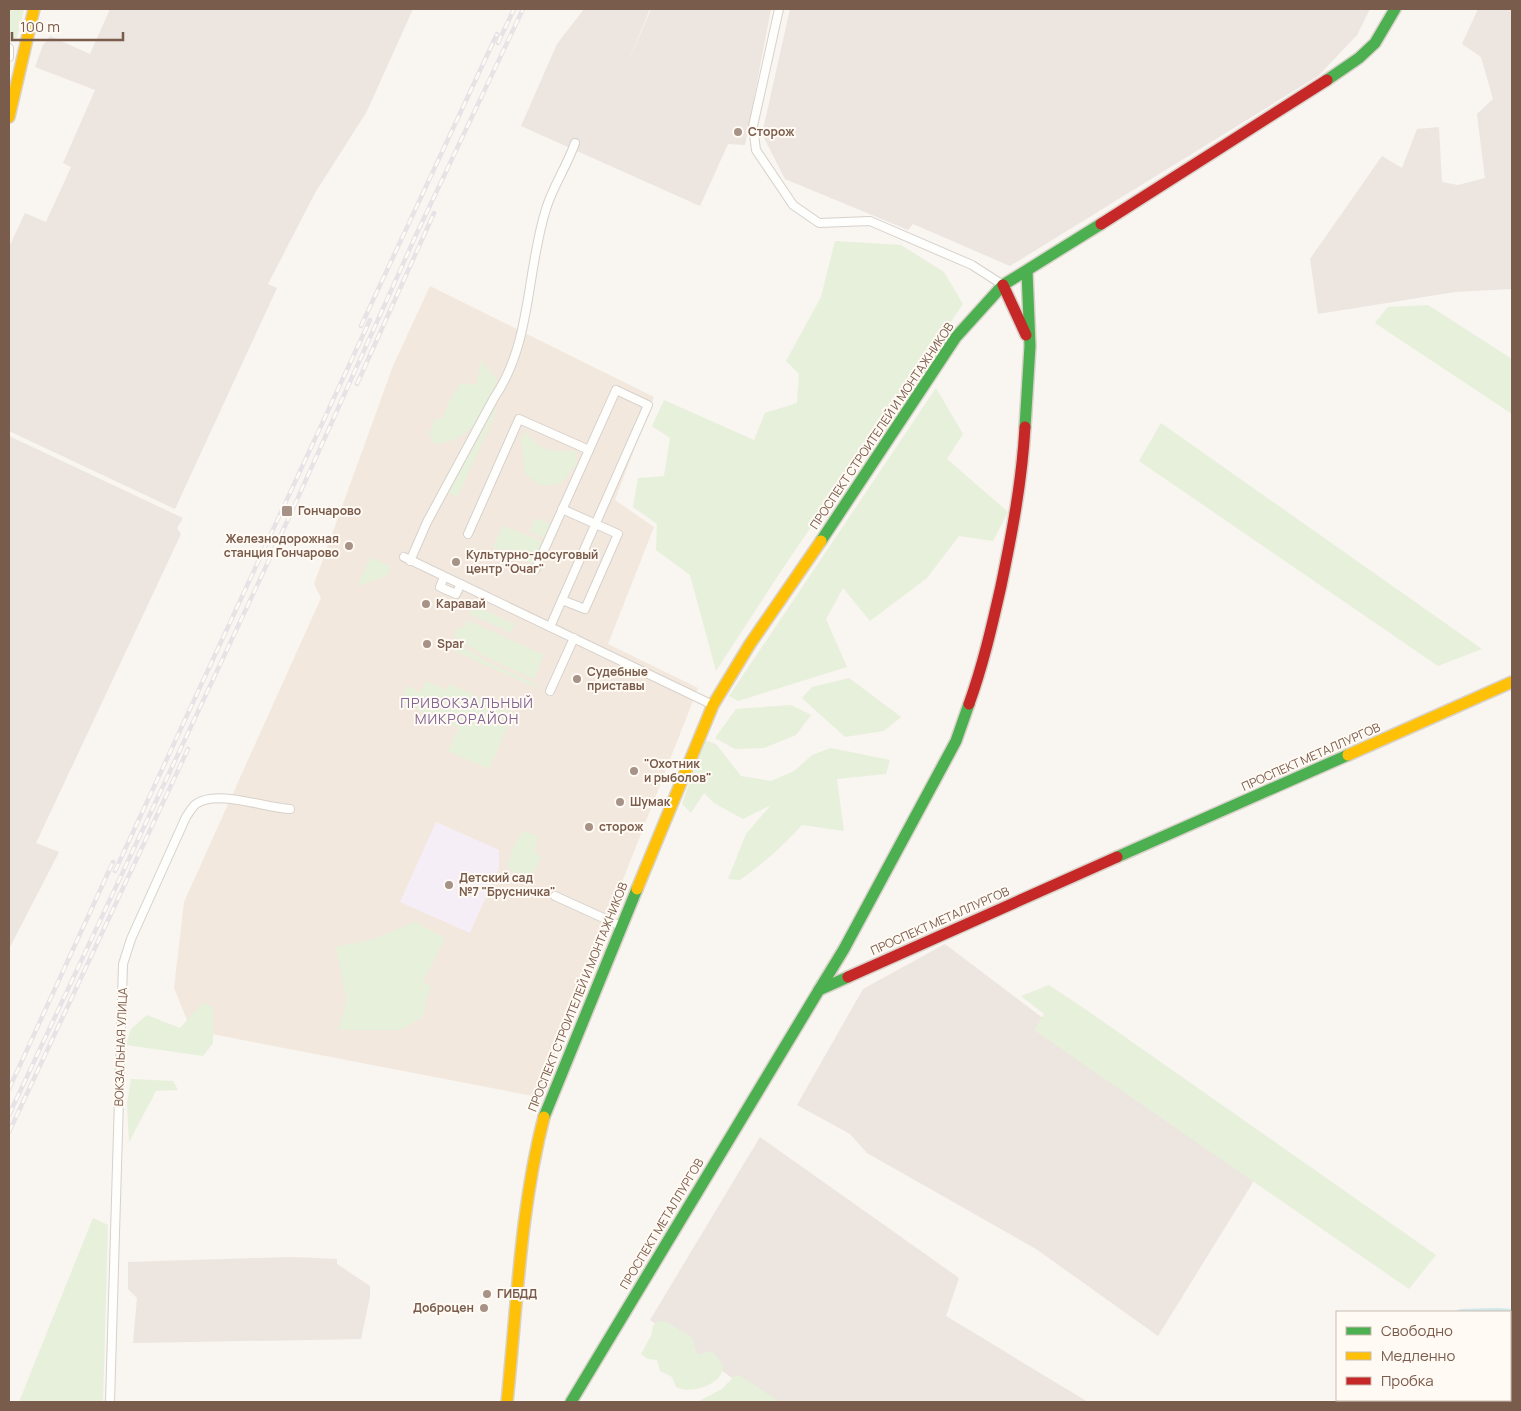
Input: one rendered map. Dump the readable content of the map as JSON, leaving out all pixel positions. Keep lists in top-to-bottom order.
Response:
{
  "streets": {
    "street": ["ПРОСПЕКТ СТРОИТЕЛЕЙ И МОНТАЖНИКОВ", "ПРОСПЕКТ МЕТАЛЛУРГОВ", "ВОКЗАЛЬНАЯ УЛИЦА"]
  },
  "districts": ["ПРИВОКЗАЛЬНЫЙ МИКРОРАЙОН"],
  "places": {
    "other": [
      "Сторож",
      "Железнодорожная станция Гончарово",
      "Культурно-досуговый центр \"Очаг\"",
      "Каравай",
      "Spar",
      "Судебные приставы",
      "\"Охотник и рыболов\"",
      "Шумак",
      "сторож",
      "Детский сад №7 \"Брусничка\"",
      "ГИБДД",
      "Доброцен"
    ],
    "transit": ["Гончарово"]
  },
  "legend": ["Свободно", "Медленно", "Пробка"],
  "scale_bar": "100 m"
}
